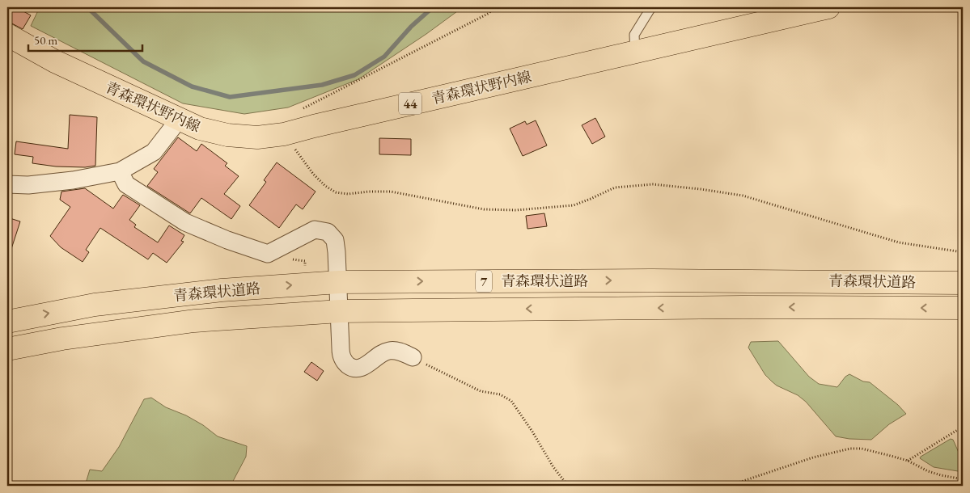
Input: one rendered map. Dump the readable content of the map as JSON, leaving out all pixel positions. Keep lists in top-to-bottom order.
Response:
{
  "streets": {
    "main road": [
      "青森環状野内線",
      "44",
      "青森環状道路",
      "7"
    ]
  },
  "scale_bar": "50 m"
}
